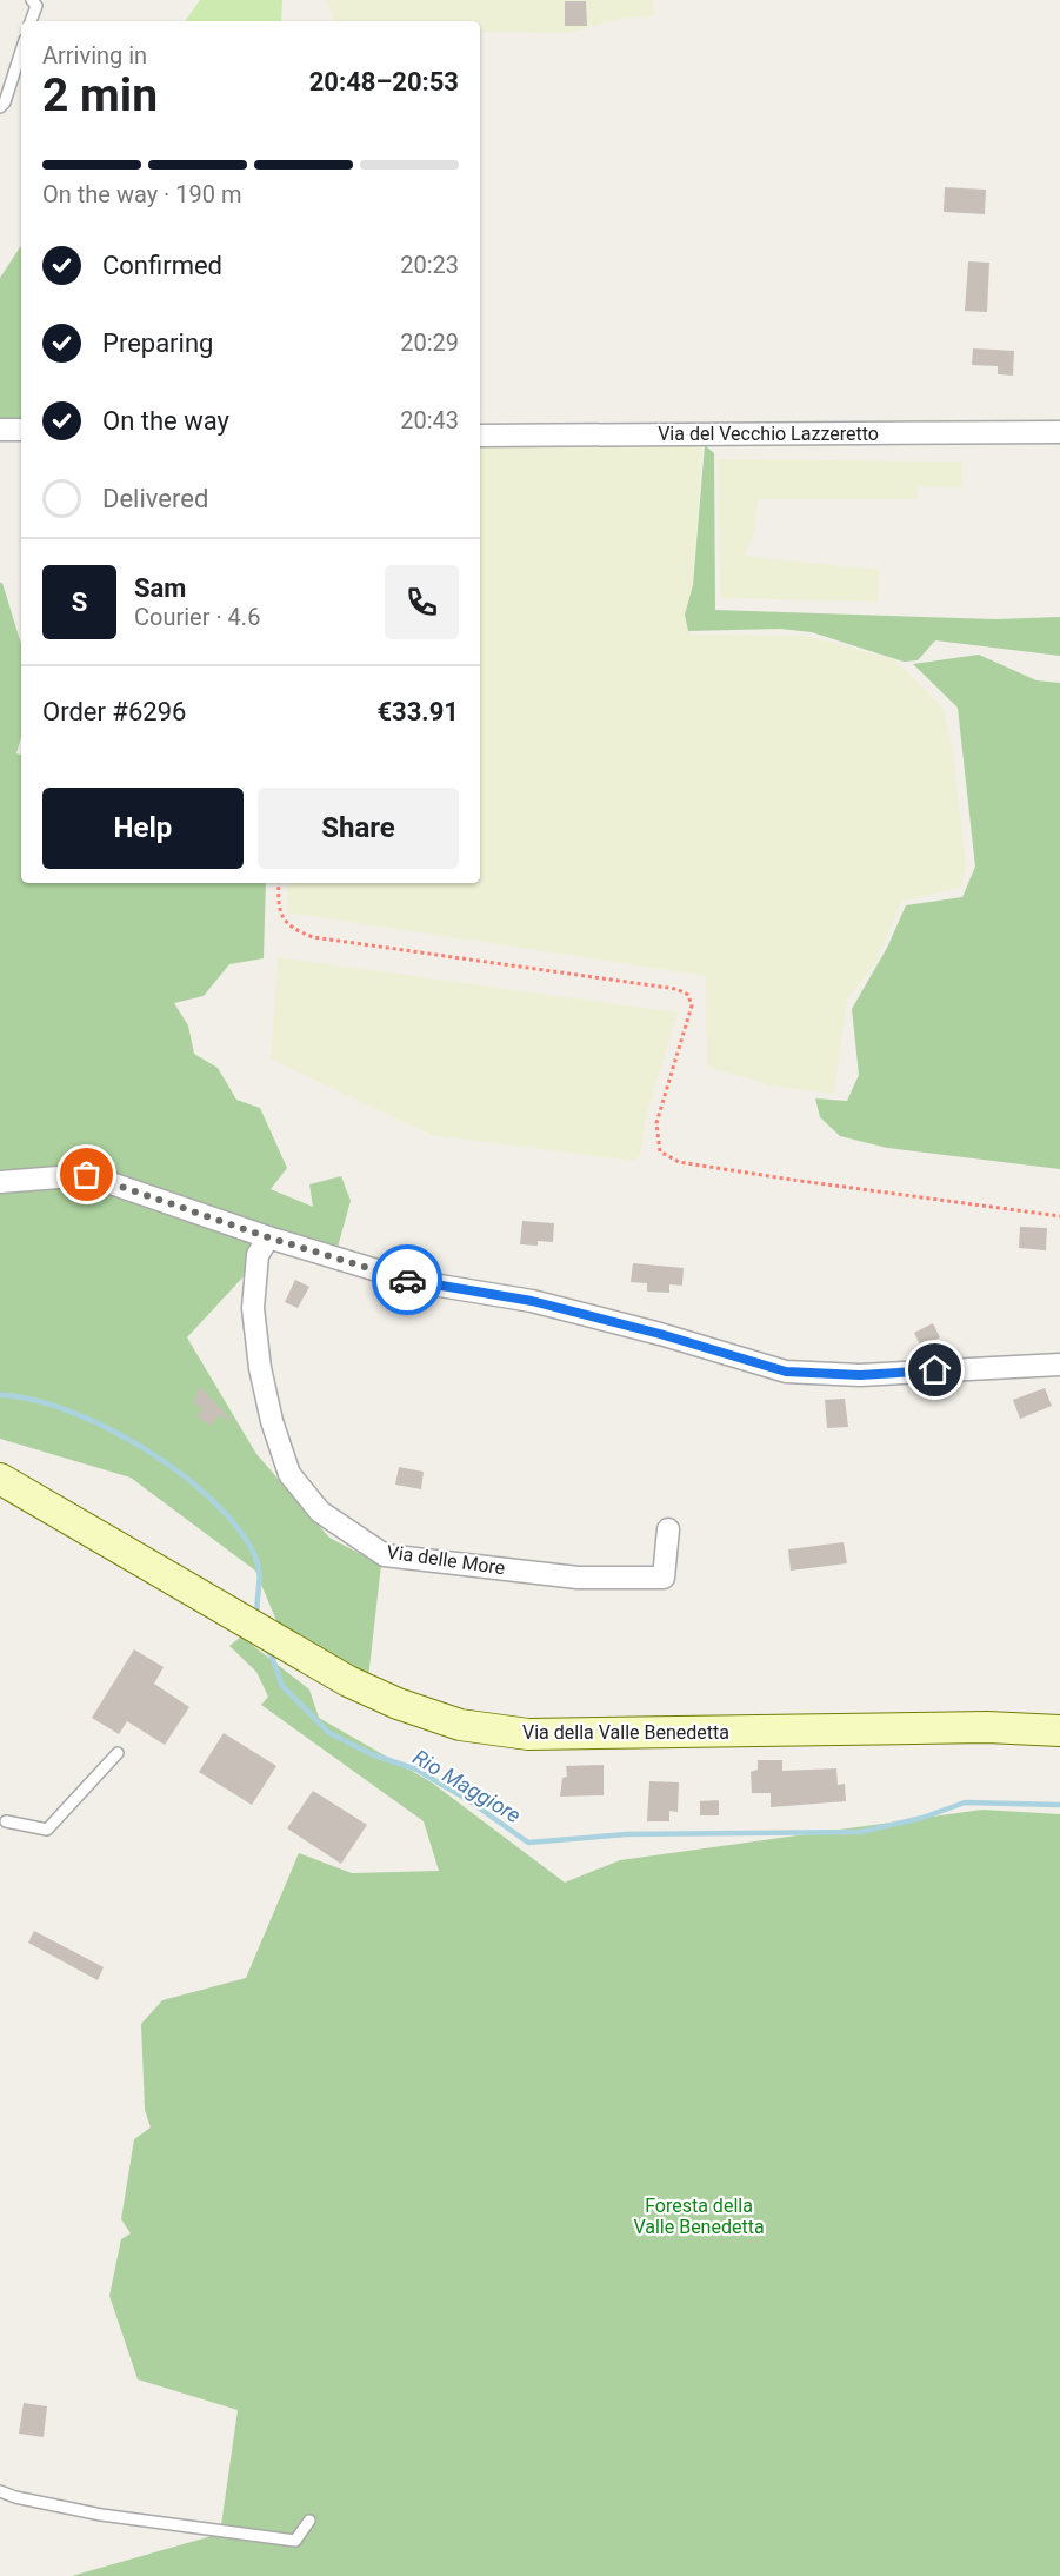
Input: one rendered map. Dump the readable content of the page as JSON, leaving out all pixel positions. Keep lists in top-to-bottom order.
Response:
{
  "streets": {
    "main road": ["Via della Valle Benedetta"],
    "street": ["Via del Vecchio Lazzeretto", "Via delle More"]
  },
  "water": ["Rio Maggiore"],
  "parks": ["Foresta della Valle Benedetta"],
  "page": {
    "heading": ["2 min", "Arriving in", "20:48–20:53"],
    "panel": [
      "Sam",
      "Courier · 4.6",
      "Order #6296",
      "€33.91"
    ],
    "bar": "On the way · 190 m",
    "list": [
      ["Confirmed", "20:23"],
      ["Preparing", "20:29"],
      ["On the way", "20:43"],
      "Delivered"
    ],
    "round": "S",
    "buttons": ["Help", "Share"]
  }
}
